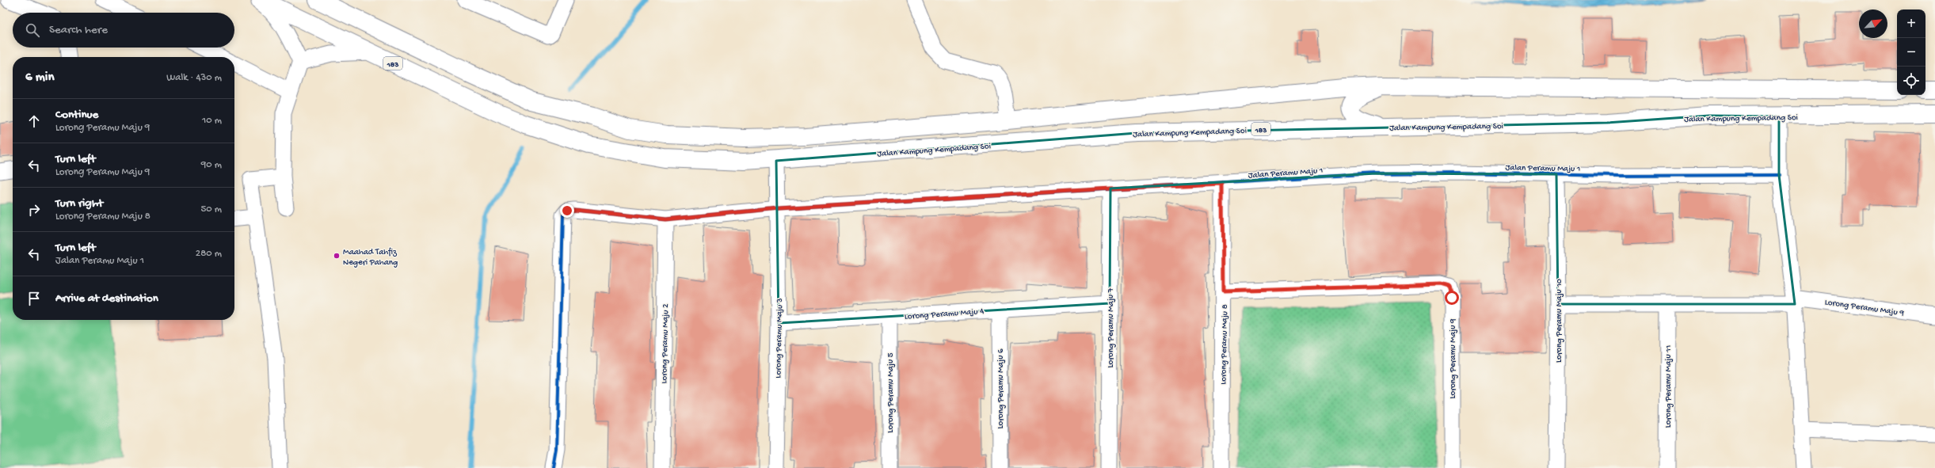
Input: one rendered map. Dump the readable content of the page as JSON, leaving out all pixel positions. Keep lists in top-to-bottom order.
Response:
{
  "streets": {
    "highway": ["183", "Jalan Kampung Kempadang Soi"],
    "street": [
      "Jalan Peramu Maju 1",
      "Lorong Peramu Maju 9",
      "Lorong Peramu Maju 4",
      "Lorong Peramu Maju 10",
      "Lorong Peramu Maju 7",
      "Lorong Peramu Maju 3",
      "Lorong Peramu Maju 2",
      "Lorong Peramu Maju 8",
      "Lorong Peramu Maju 11",
      "Lorong Peramu Maju 6",
      "Lorong Peramu Maju 5"
    ]
  },
  "crossings": [
    ["183", "Jalan Kampung Kempadang Soi"],
    ["Jalan Kampung Kempadang Soi", "Lorong Peramu Maju 3"],
    ["Jalan Peramu Maju 1", "Lorong Peramu Maju 10"],
    ["Jalan Peramu Maju 1", "Lorong Peramu Maju 7"],
    ["Jalan Peramu Maju 1", "Lorong Peramu Maju 3"],
    ["Jalan Peramu Maju 1", "Lorong Peramu Maju 2"],
    ["Jalan Peramu Maju 1", "Lorong Peramu Maju 8"],
    ["Lorong Peramu Maju 9", "Lorong Peramu Maju 10"],
    ["Lorong Peramu Maju 9", "Lorong Peramu Maju 8"],
    ["Lorong Peramu Maju 9", "Lorong Peramu Maju 11"],
    ["Lorong Peramu Maju 4", "Lorong Peramu Maju 7"],
    ["Lorong Peramu Maju 4", "Lorong Peramu Maju 3"],
    ["Lorong Peramu Maju 4", "Lorong Peramu Maju 6"],
    ["Lorong Peramu Maju 4", "Lorong Peramu Maju 5"]
  ],
  "places": ["Maahad Tahfiz Negeri Pahang"],
  "north": "top right",
  "page": {
    "map_buttons": ["+", "−"],
    "search": "Search here",
    "heading": ["6 min", "Walk · 430 m"],
    "list": [
      ["Continue", "Lorong Peramu Maju 9", "10 m"],
      ["Turn left", "Lorong Peramu Maju 9", "90 m"],
      ["Turn right", "Lorong Peramu Maju 8", "50 m"],
      ["Turn left", "Jalan Peramu Maju 1", "280 m"],
      "Arrive at destination"
    ]
  }
}
